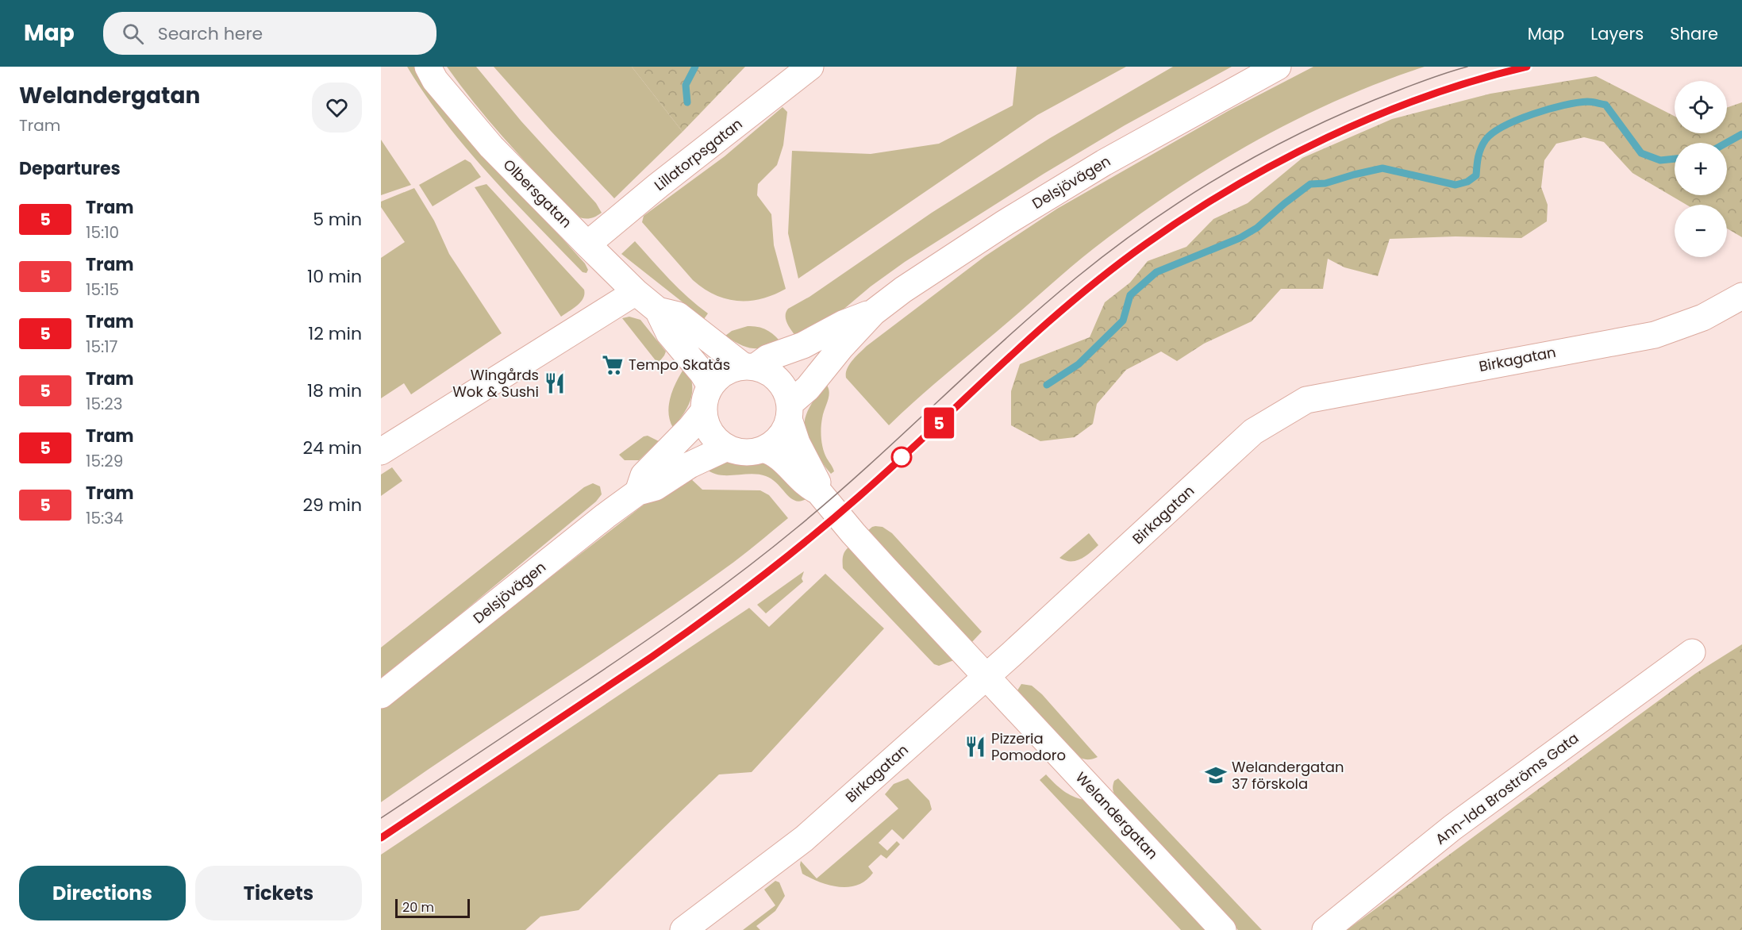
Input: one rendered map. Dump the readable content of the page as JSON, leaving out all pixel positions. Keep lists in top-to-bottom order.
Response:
{
  "streets": {
    "street": [
      "Lillatorpsgatan",
      "Delsjövägen",
      "Olbersgatan",
      "Birkagatan",
      "Ann-Ida Broströms Gata",
      "Welandergatan"
    ]
  },
  "crossings": [
    ["Lillatorpsgatan", "Olbersgatan"],
    ["Delsjövägen", "Olbersgatan"],
    ["Delsjövägen", "Welandergatan"],
    ["Olbersgatan", "Welandergatan"],
    ["Birkagatan", "Welandergatan"]
  ],
  "places": {
    "supermarket": ["Tempo Skatås"],
    "restaurant": ["Wingårds Wok & Sushi", "Pizzeria Pomodoro"],
    "school or university": ["Welandergatan 37 förskola"]
  },
  "lines": ["tram line 5"],
  "scale_bar": "20 m",
  "page": {
    "header": "Map",
    "search": "Search here",
    "nav": ["Map", "Layers", "Share"],
    "heading": [
      ["Welandergatan", "Tram"],
      "Departures"
    ],
    "on_map": "5",
    "map_buttons": ["+", "−"],
    "list": [
      {
        "mark": "5",
        "name": "Tram",
        "note": "15:10",
        "value": "5 min"
      },
      {
        "mark": "5",
        "name": "Tram",
        "note": "15:15",
        "value": "10 min"
      },
      {
        "mark": "5",
        "name": "Tram",
        "note": "15:17",
        "value": "12 min"
      },
      {
        "mark": "5",
        "name": "Tram",
        "note": "15:23",
        "value": "18 min"
      },
      {
        "mark": "5",
        "name": "Tram",
        "note": "15:29",
        "value": "24 min"
      },
      {
        "mark": "5",
        "name": "Tram",
        "note": "15:34",
        "value": "29 min"
      }
    ],
    "buttons": ["Directions", "Tickets"],
    "scale": "20 m"
  }
}
